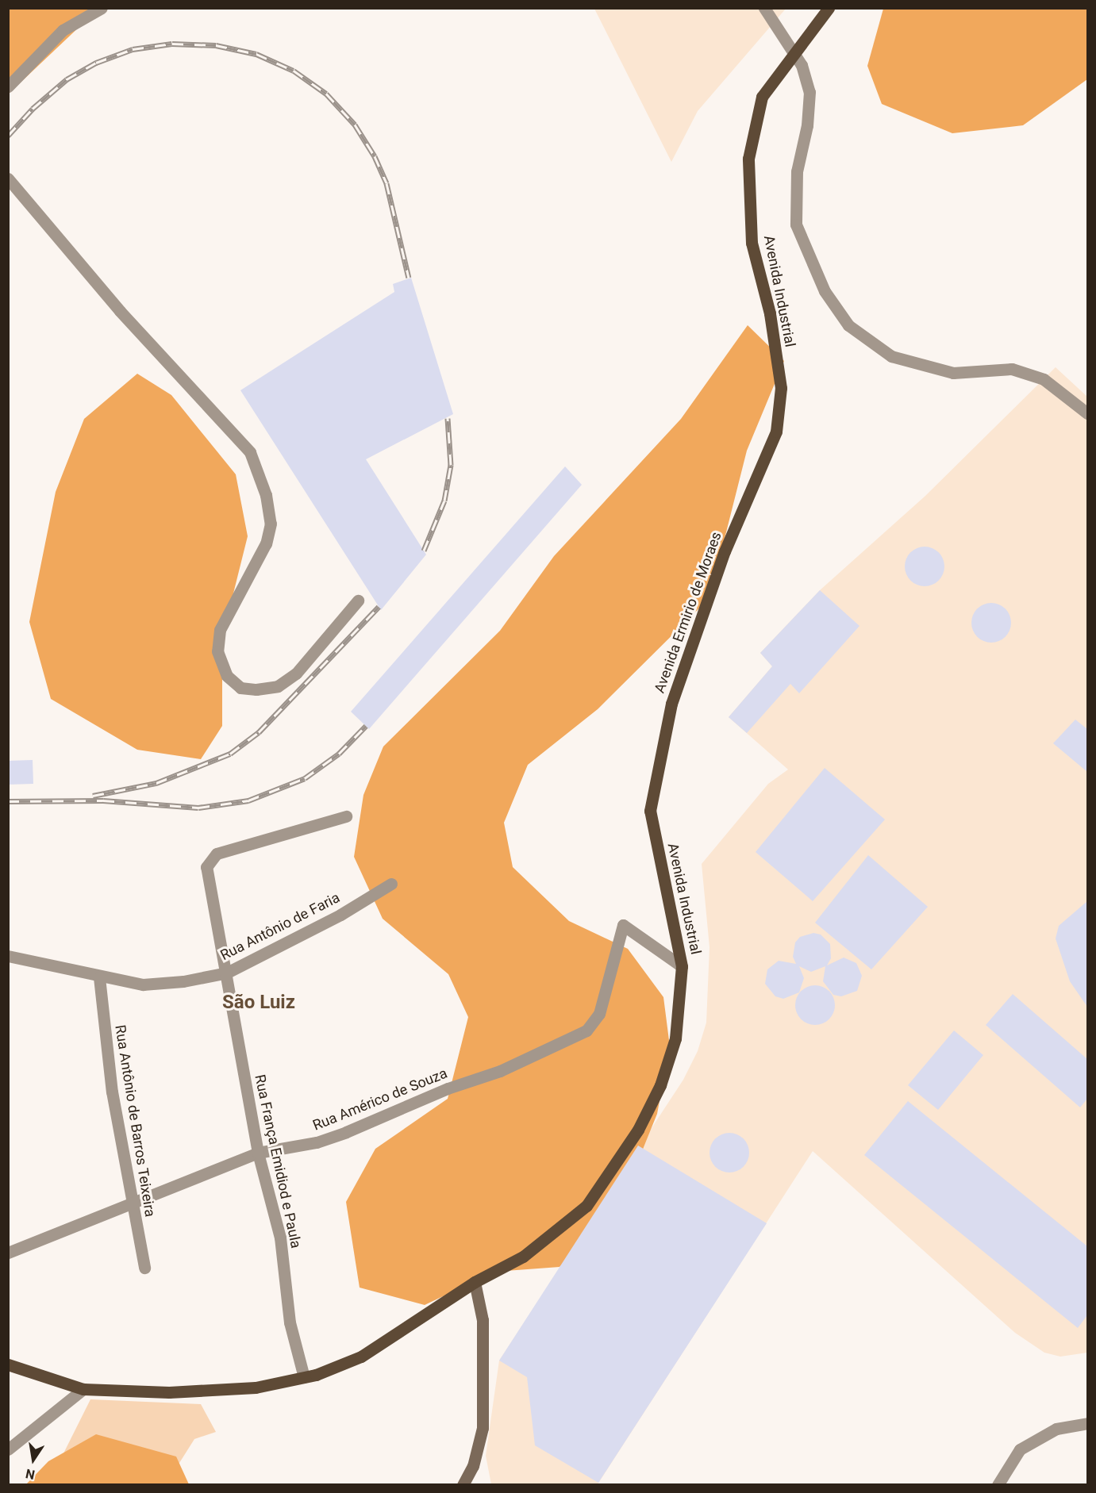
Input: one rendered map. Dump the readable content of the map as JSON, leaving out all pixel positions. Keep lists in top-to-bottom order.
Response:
{
  "streets": {
    "main road": ["Avenida Industrial", "Avenida Ermirio de Moraes"],
    "street": [
      "Rua Antônio de Faria",
      "Rua Américo de Souza",
      "Rua Antônio de Barros Teixeira",
      "Rua França Emidiod e Paula"
    ]
  },
  "crossings": [
    ["Avenida Industrial", "Avenida Ermirio de Moraes"],
    ["Avenida Industrial", "Rua Américo de Souza"],
    ["Rua Antônio de Faria", "Rua Antônio de Barros Teixeira"],
    ["Rua Antônio de Faria", "Rua França Emidiod e Paula"],
    ["Rua Américo de Souza", "Rua Antônio de Barros Teixeira"],
    ["Rua Américo de Souza", "Rua França Emidiod e Paula"]
  ],
  "districts": ["São Luiz"],
  "north": "bottom"
}
